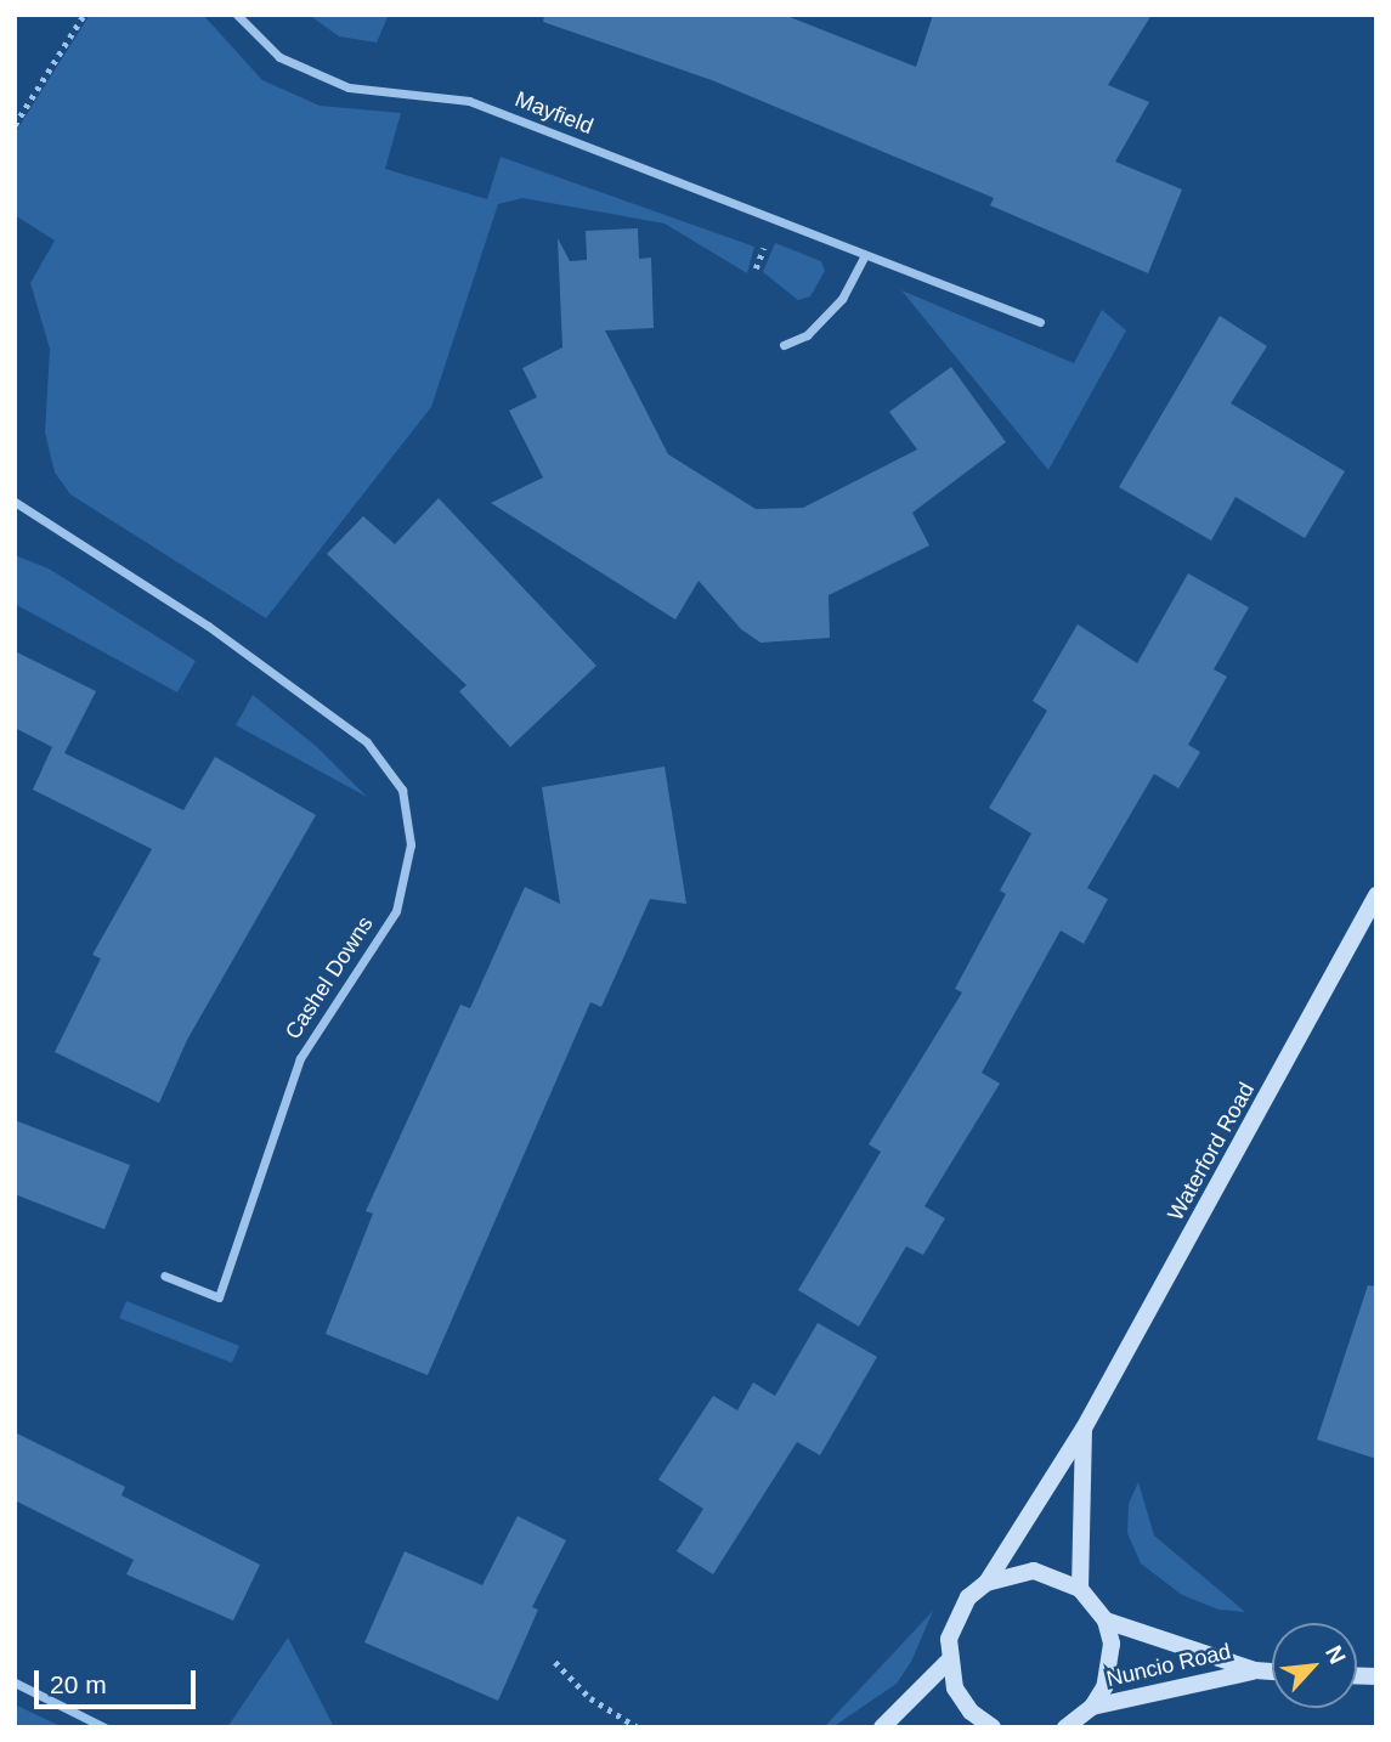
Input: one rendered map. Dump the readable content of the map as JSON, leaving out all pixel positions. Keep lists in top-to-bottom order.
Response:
{
  "streets": {
    "main road": ["Waterford Road", "Nuncio Road"],
    "street": ["Mayfield", "Cashel Downs"]
  },
  "scale_bar": "20 m",
  "north": "top right"
}
